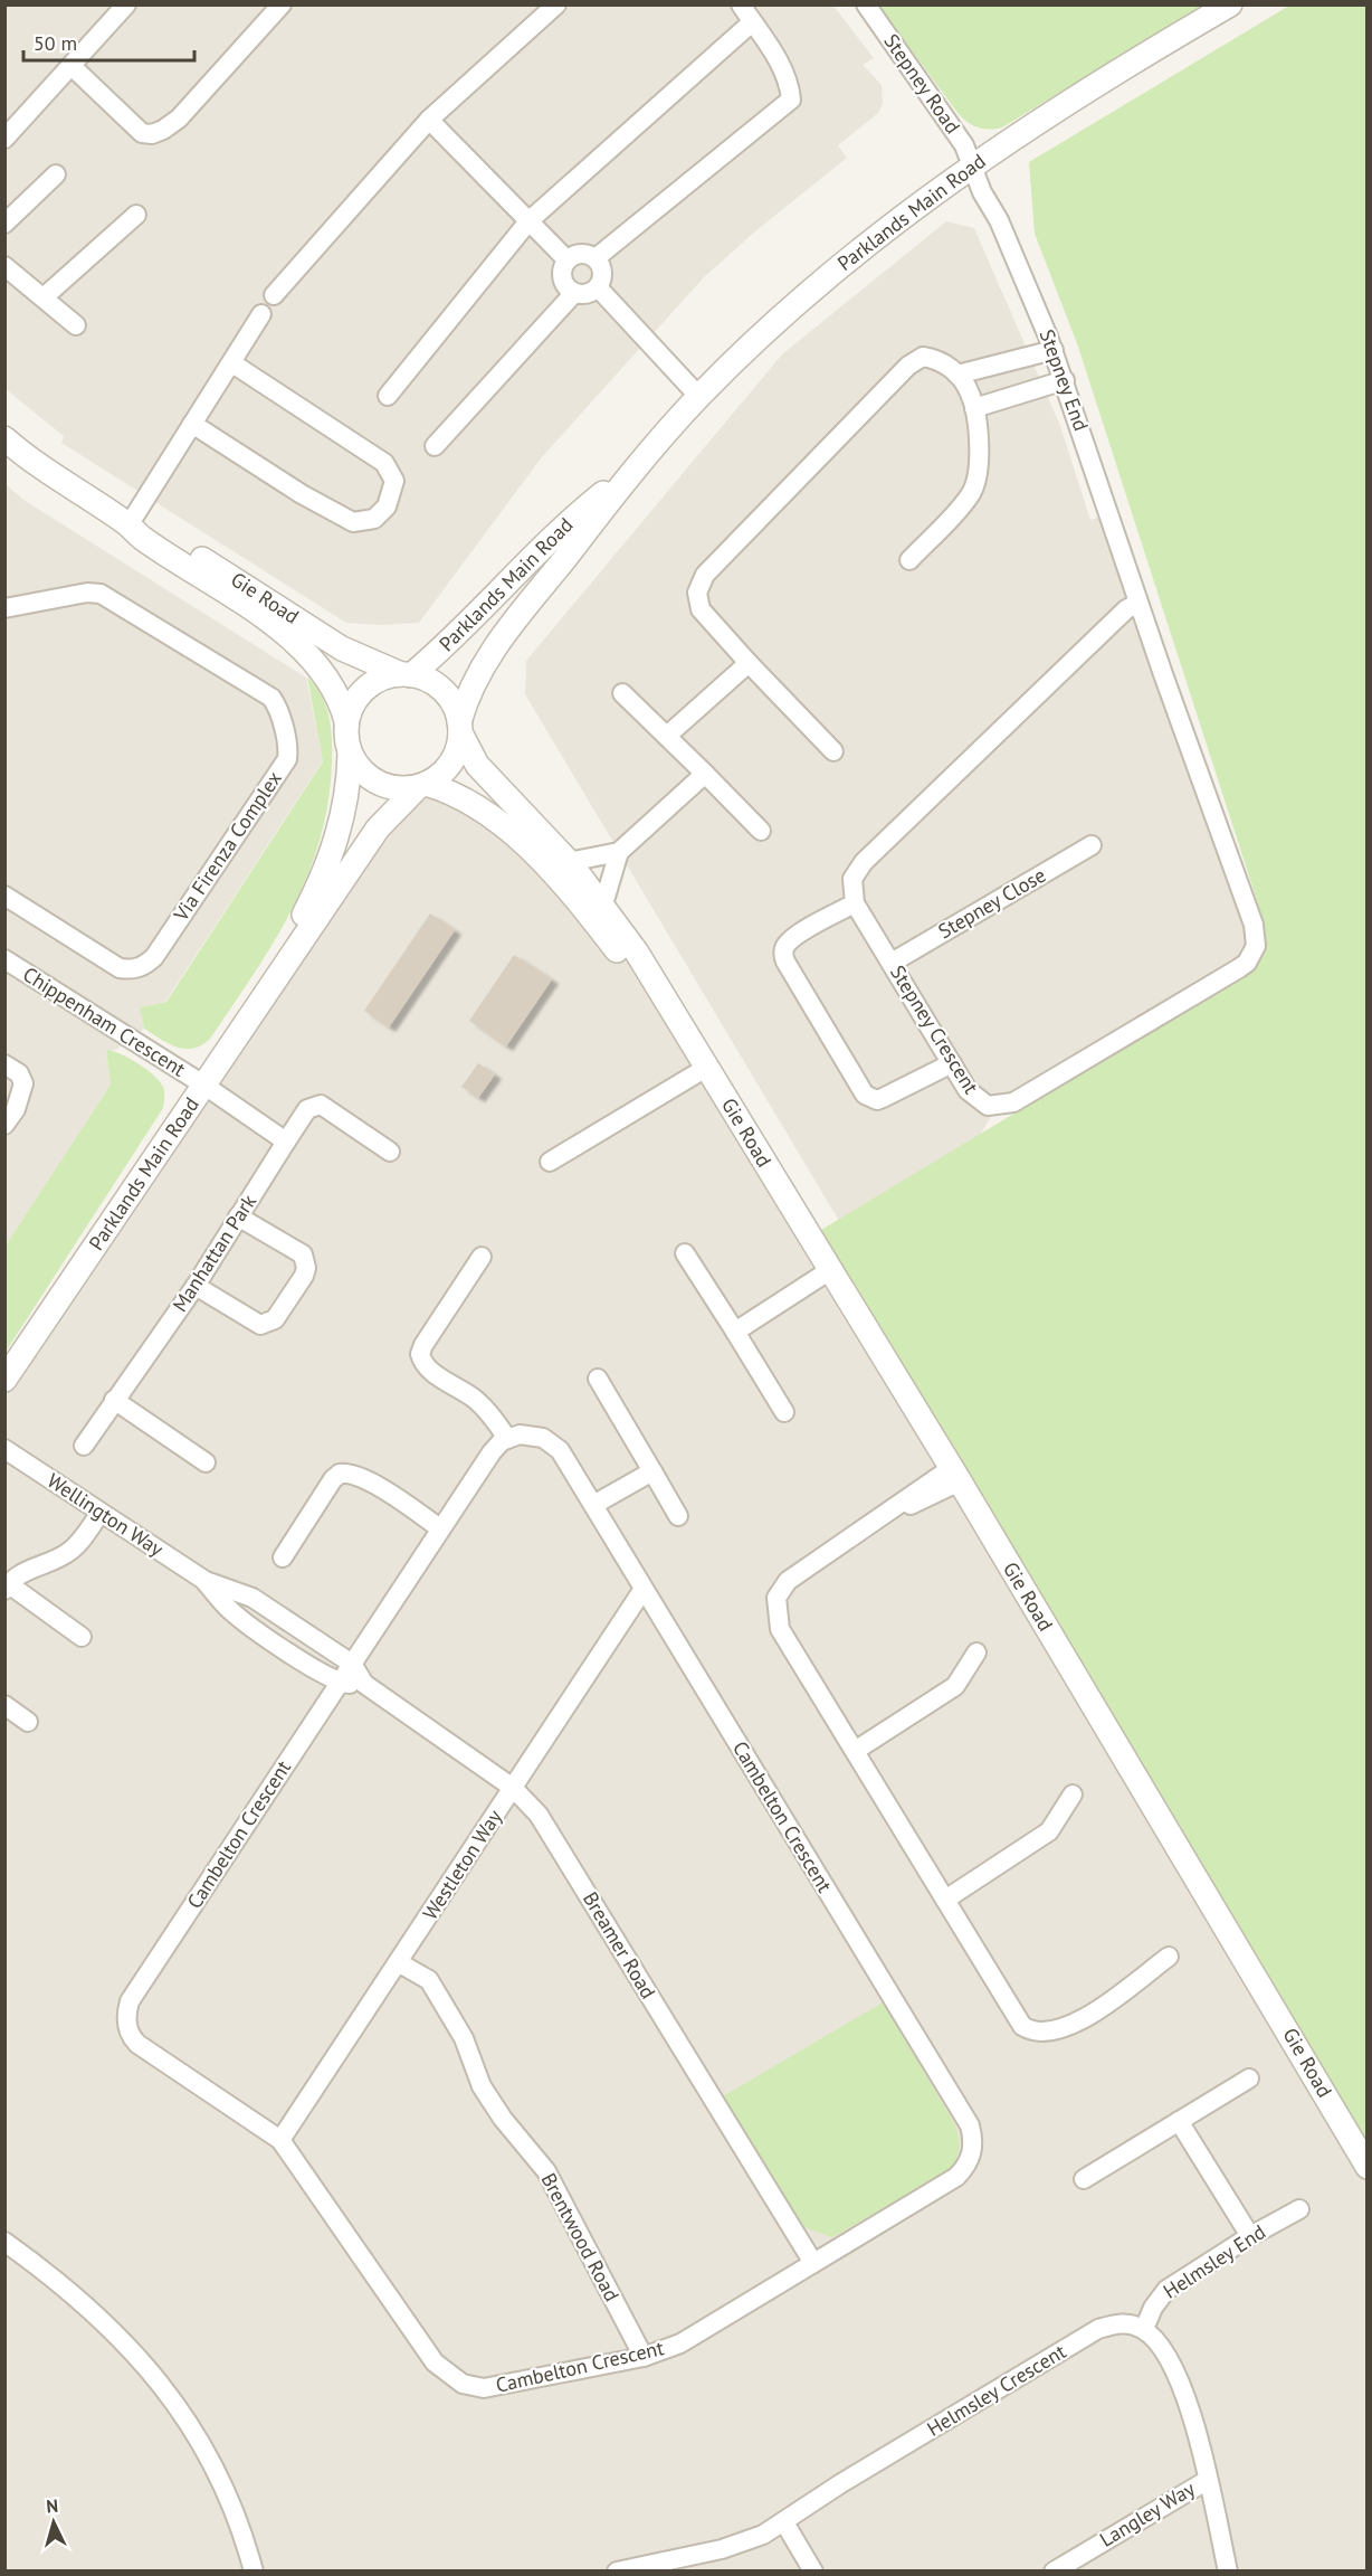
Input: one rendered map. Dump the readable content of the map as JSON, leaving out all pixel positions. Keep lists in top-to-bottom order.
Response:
{
  "streets": {
    "street": [
      "Stepney Road",
      "Parklands Main Road",
      "Stepney End",
      "Gie Road",
      "Via Firenza Complex",
      "Stepney Close",
      "Chippenham Crescent",
      "Stepney Crescent",
      "Manhattan Park",
      "Wellington Way",
      "Cambelton Crescent",
      "Westleton Way",
      "Breamer Road",
      "Brentwood Road",
      "Helmsley End",
      "Helmsley Crescent",
      "Langley Way"
    ]
  },
  "crossings": [
    ["Stepney Road", "Parklands Main Road"],
    ["Stepney Road", "Stepney End"],
    ["Parklands Main Road", "Stepney End"],
    ["Parklands Main Road", "Gie Road"],
    ["Parklands Main Road", "Chippenham Crescent"],
    ["Stepney End", "Stepney Crescent"],
    ["Stepney Close", "Stepney Crescent"],
    ["Wellington Way", "Cambelton Crescent"],
    ["Wellington Way", "Breamer Road"],
    ["Cambelton Crescent", "Westleton Way"],
    ["Cambelton Crescent", "Breamer Road"],
    ["Cambelton Crescent", "Brentwood Road"],
    ["Westleton Way", "Breamer Road"],
    ["Westleton Way", "Brentwood Road"],
    ["Helmsley End", "Helmsley Crescent"]
  ],
  "scale_bar": "50 m",
  "north": "top"
}
